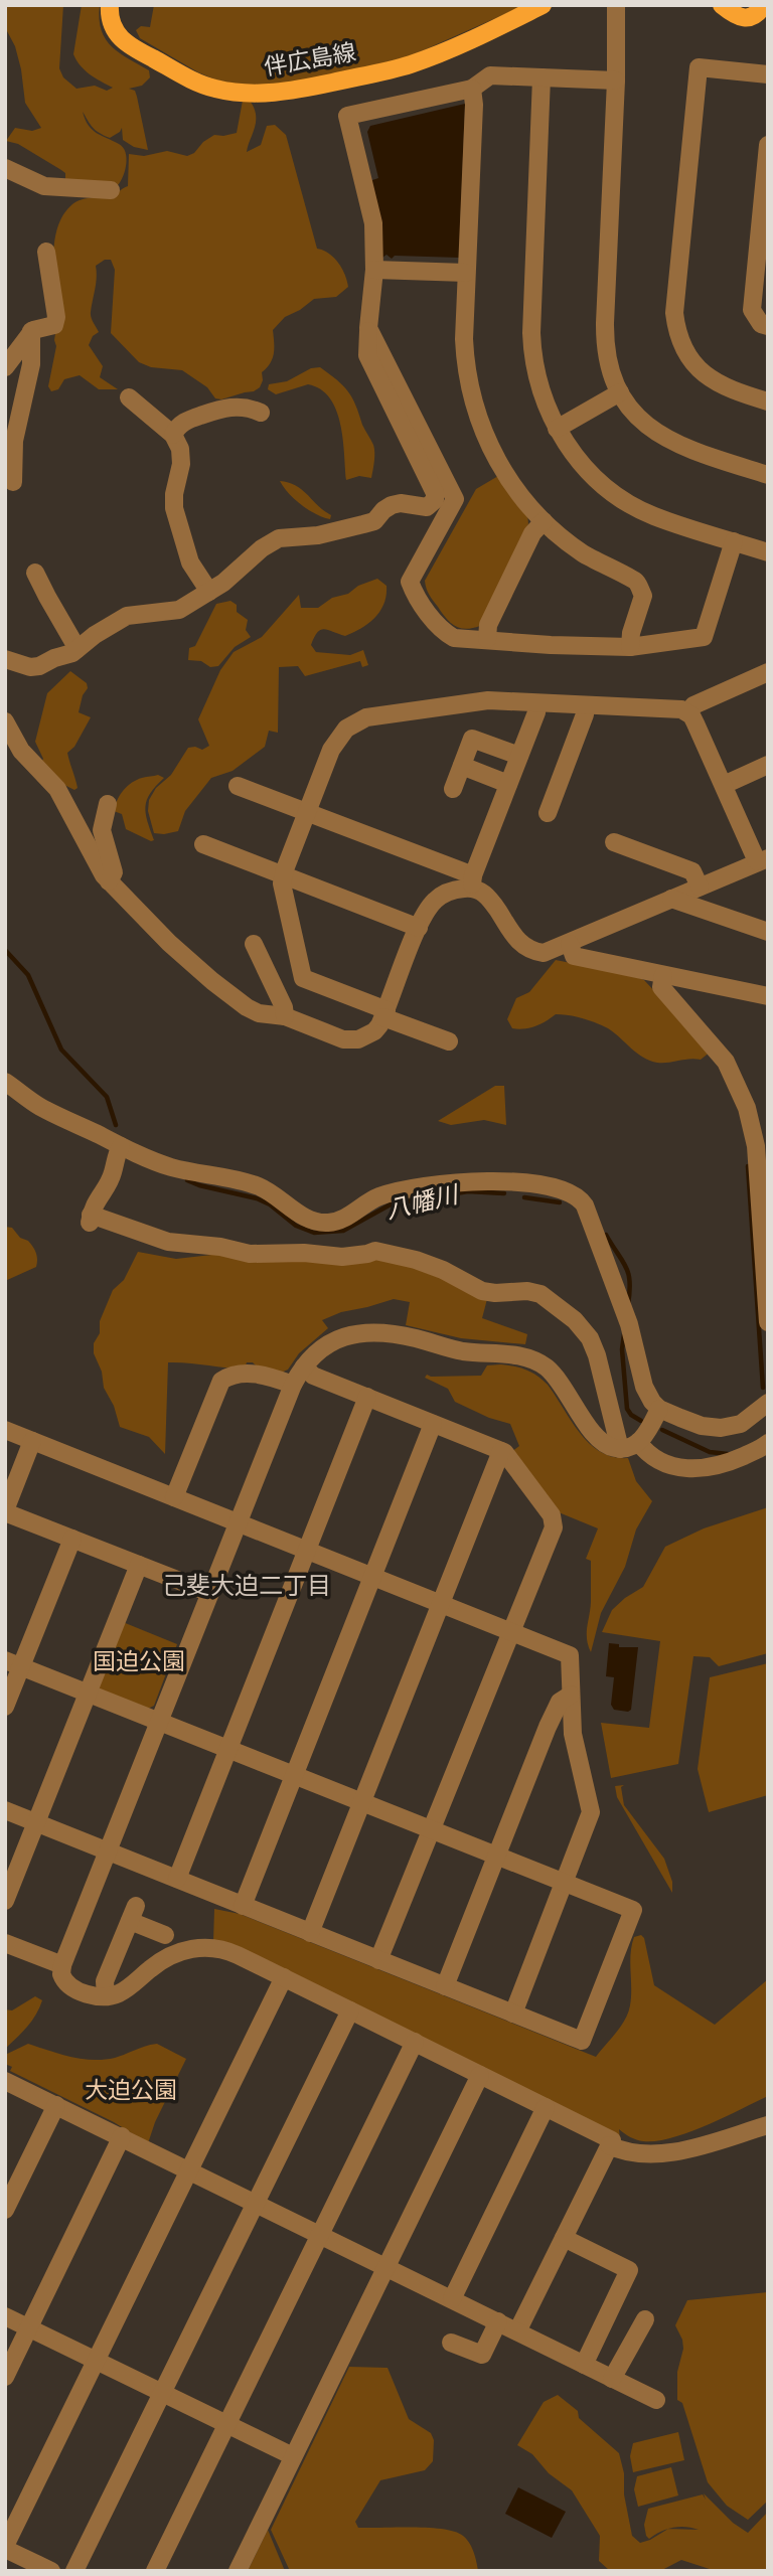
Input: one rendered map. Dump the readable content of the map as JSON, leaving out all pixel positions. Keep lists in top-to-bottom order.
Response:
{
  "streets": {
    "main road": ["伴広島線"]
  },
  "districts": ["己斐大迫二丁目"],
  "water": ["八幡川"],
  "parks": ["国迫公園", "大迫公園"]
}
